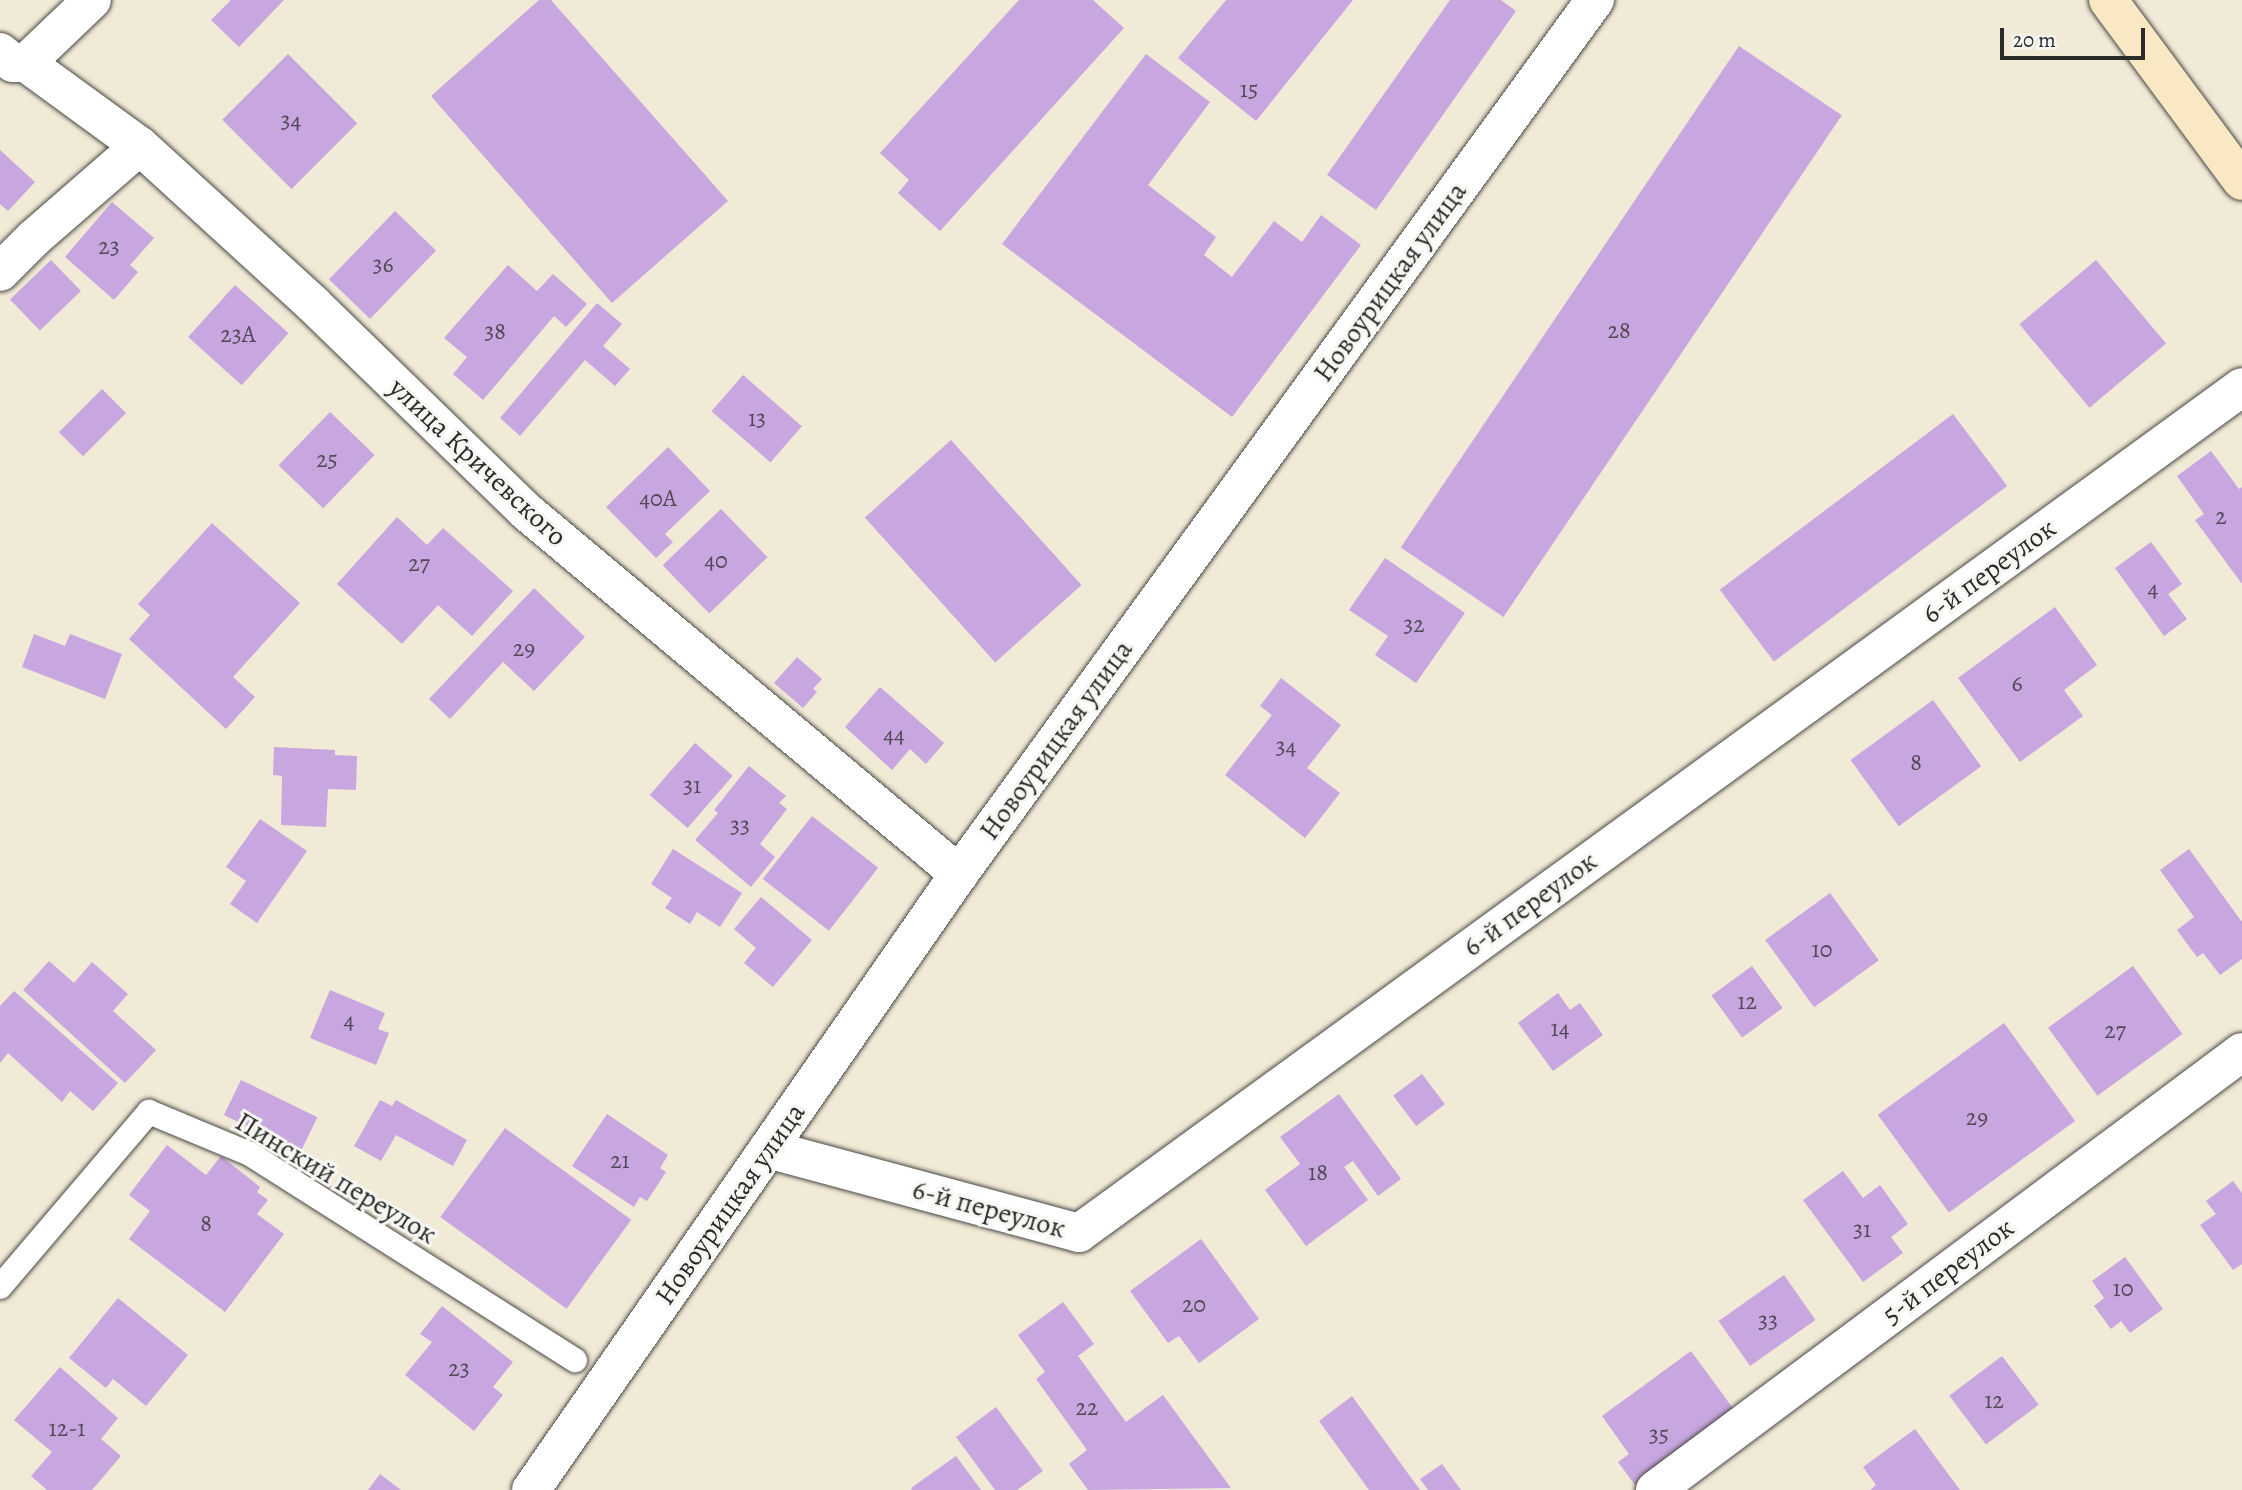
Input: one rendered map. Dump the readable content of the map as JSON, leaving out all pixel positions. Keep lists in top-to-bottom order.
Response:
{
  "streets": {
    "street": [
      "Новоурицкая улица",
      "улица Кричевского",
      "6-й переулок",
      "5-й переулок"
    ],
    "lane": ["Пинский переулок"]
  },
  "crossings": [
    ["Новоурицкая улица", "улица Кричевского"],
    ["Новоурицкая улица", "6-й переулок"]
  ],
  "house_numbers": [
    "15",
    "34",
    "23",
    "36",
    "28",
    "38",
    "23А",
    "13",
    "25",
    "40А",
    "2",
    "40",
    "27",
    "4",
    "32",
    "29",
    "6",
    "44",
    "34",
    "8",
    "31",
    "33",
    "10",
    "12",
    "4",
    "14",
    "27",
    "29",
    "21",
    "18",
    "8",
    "31",
    "10",
    "20",
    "33",
    "23",
    "12",
    "22",
    "12-1",
    "35"
  ],
  "scale_bar": "20 m"
}
